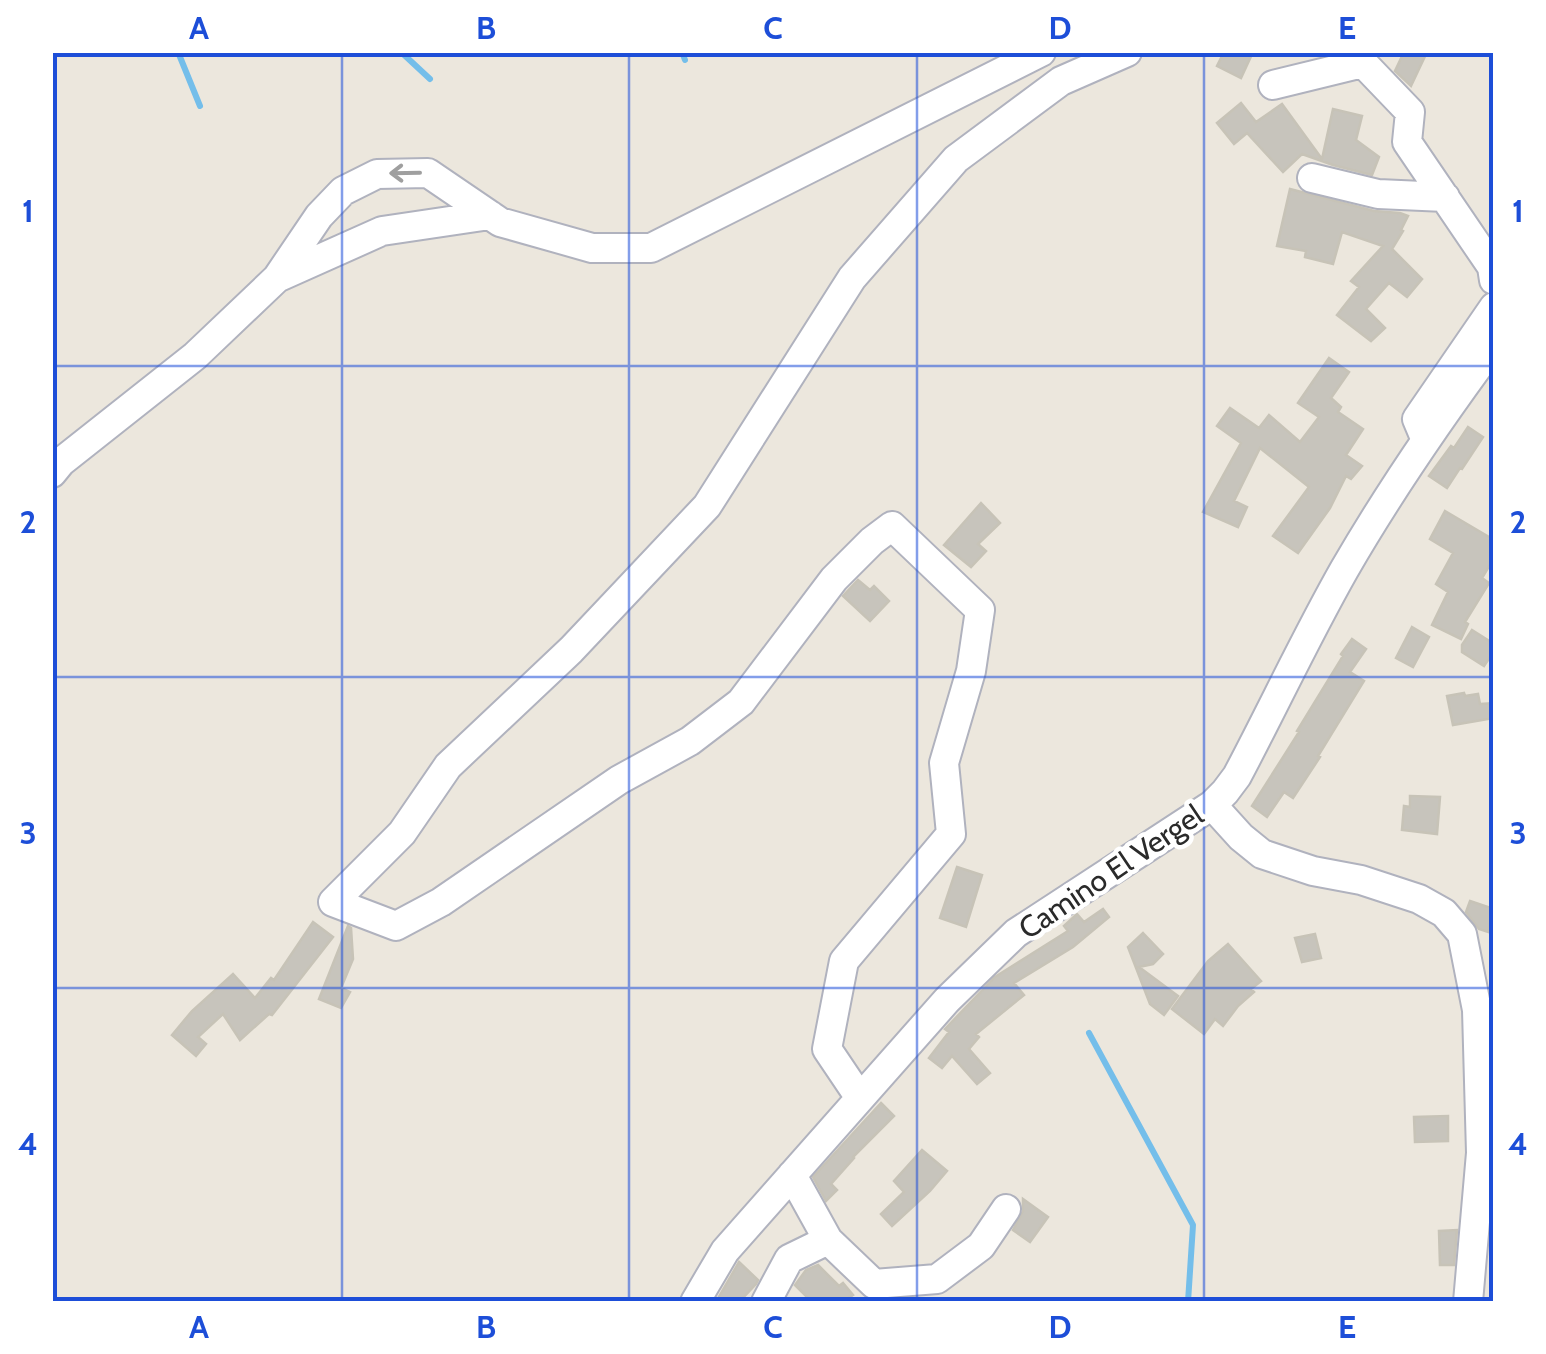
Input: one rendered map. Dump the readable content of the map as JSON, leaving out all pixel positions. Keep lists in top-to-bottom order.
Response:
{
  "streets": {
    "street": ["Camino El Vergel"]
  },
  "grid": {
    "columns": [
      "A",
      "B",
      "C",
      "D",
      "E"
    ],
    "rows": [
      "1",
      "2",
      "3",
      "4"
    ]
  }
}
